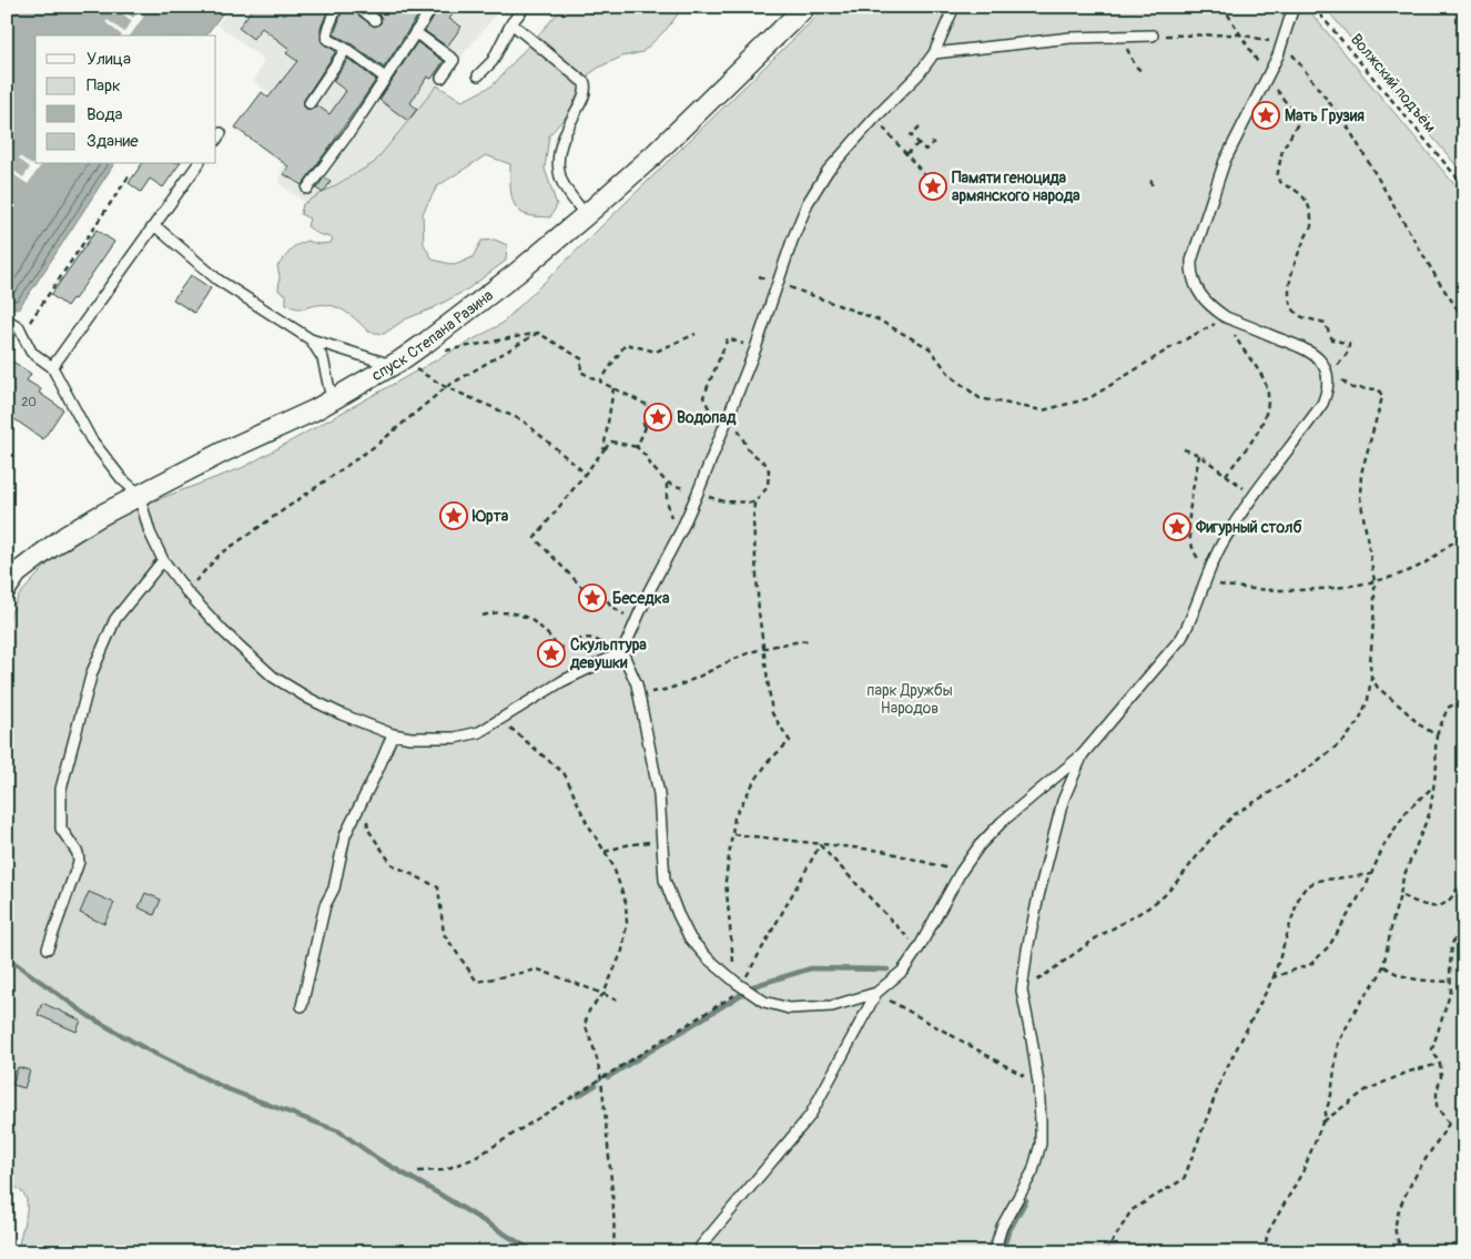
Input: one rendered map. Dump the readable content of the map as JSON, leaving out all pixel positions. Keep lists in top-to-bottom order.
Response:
{
  "streets": {
    "street": ["спуск Степана Разина"],
    "path": ["Волжский подъём"]
  },
  "parks": ["парк Дружбы Народов"],
  "places": {
    "place": [
      "Мать Грузия",
      "Памяти геноцида армянского народа",
      "Водопад",
      "Юрта",
      "Фигурный столб",
      "Беседка",
      "Скульптура девушки"
    ]
  },
  "house_numbers": ["20"],
  "legend": [
    "Улица",
    "Парк",
    "Вода",
    "Здание"
  ]
}
